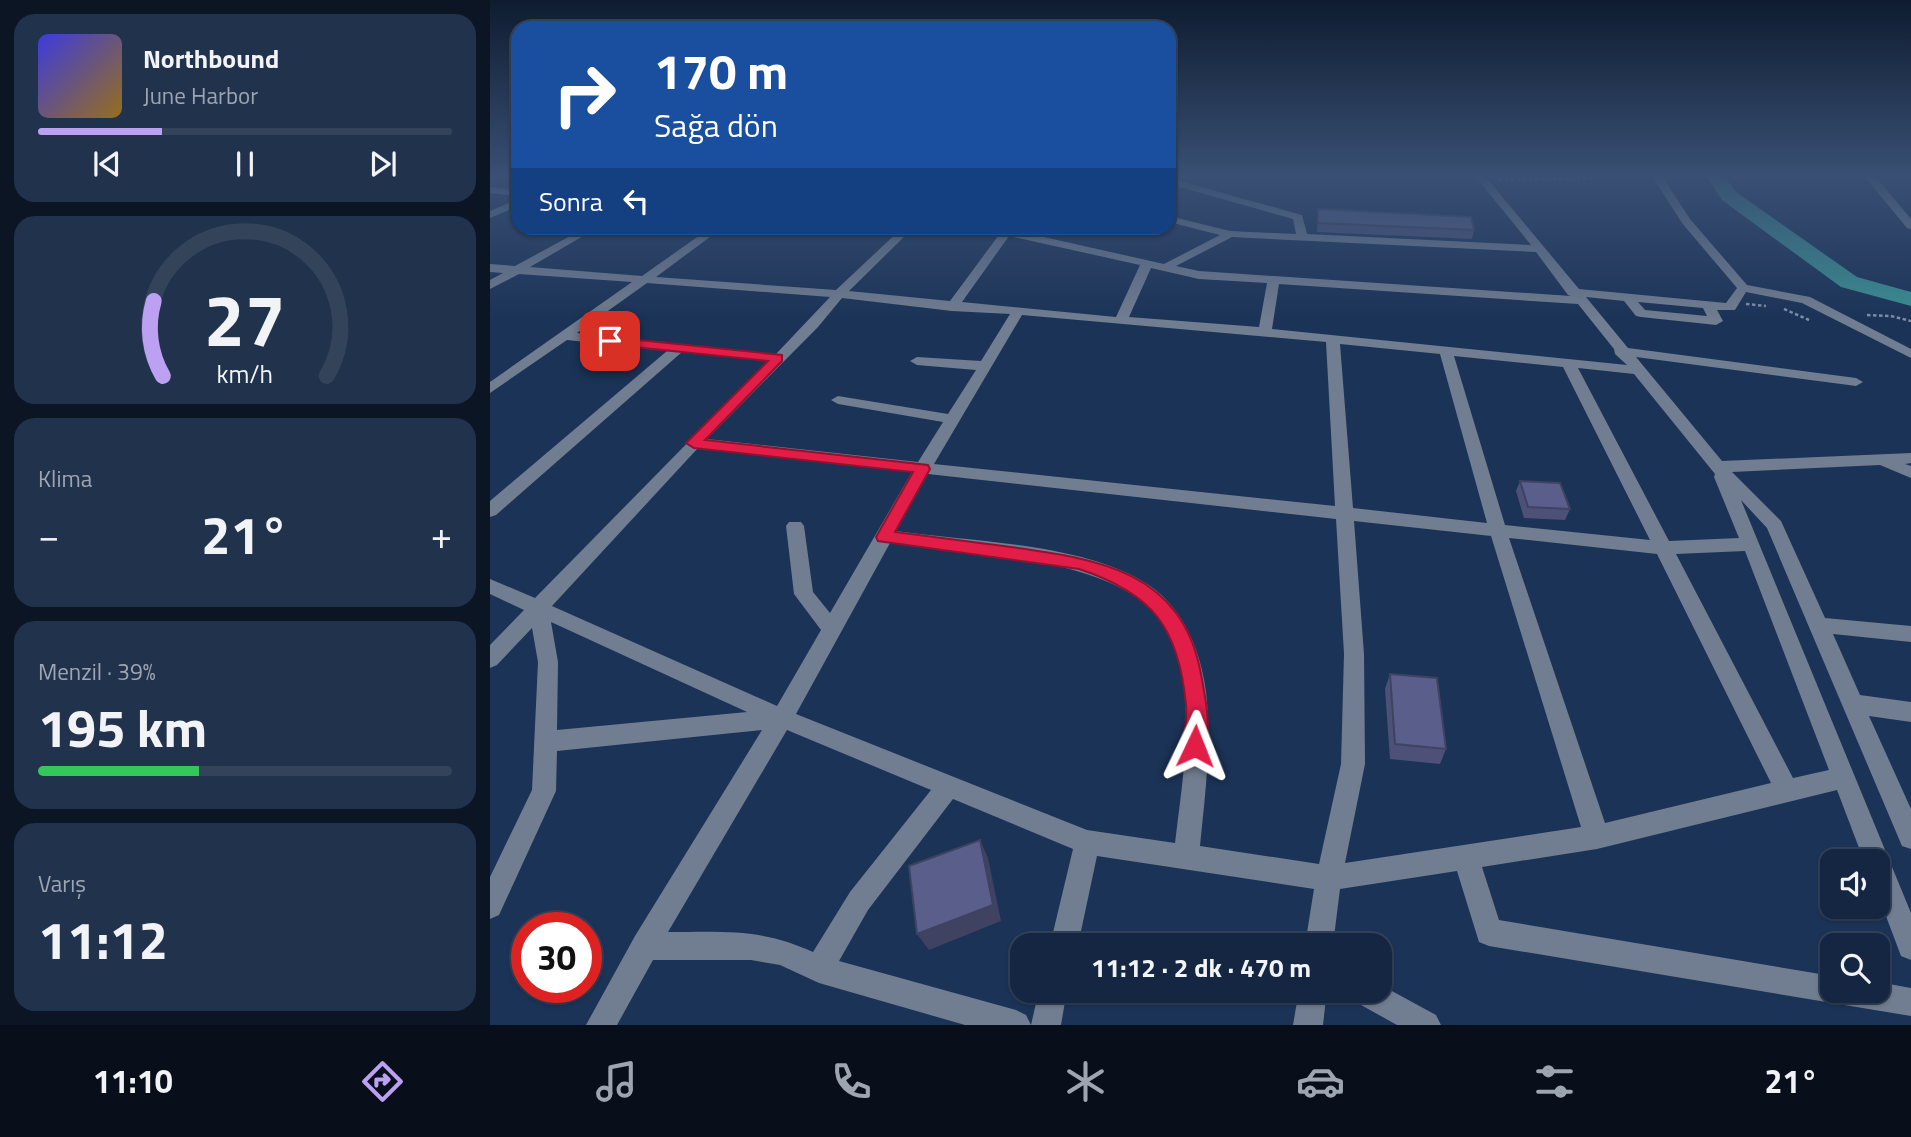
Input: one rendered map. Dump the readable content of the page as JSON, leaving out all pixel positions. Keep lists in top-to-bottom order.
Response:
{
  "page": {
    "turn": ["170 m", "Sağa dön"],
    "song": ["Northbound", "June Harbor"],
    "then": "Sonra",
    "tile": [
      "Klima",
      ["Menzil · 39%", "195 km"],
      ["Varış", "11:12"]
    ],
    "heat": ["−", "21°", "+"],
    "limit": "30",
    "trip": "11:12 · 2 dk · 470 m",
    "tabs": ["11:10", "21°"],
    "gauge": ["27", "km/h"]
  }
}
